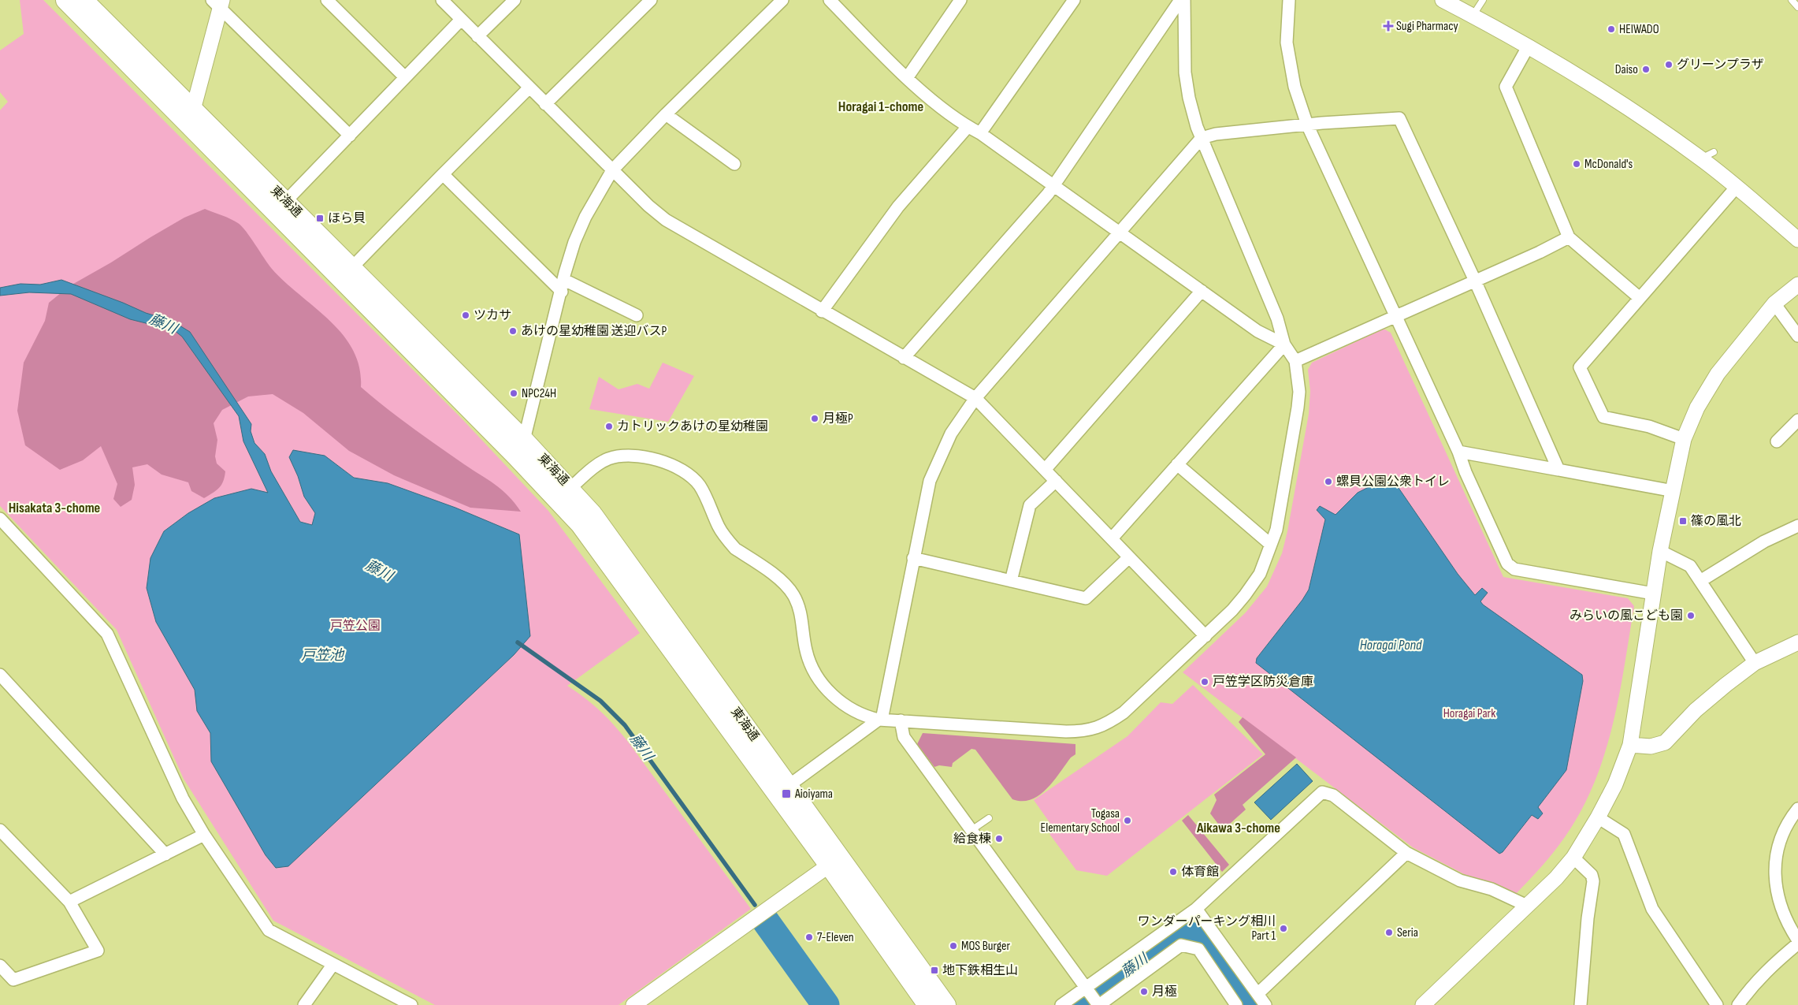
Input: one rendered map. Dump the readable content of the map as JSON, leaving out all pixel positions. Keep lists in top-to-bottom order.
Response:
{
  "streets": {
    "main road": ["東海通"]
  },
  "districts": ["Horagai 1-chome", "Hisakata 3-chome", "Aikawa 3-chome"],
  "water": ["藤川", "Horagai Pond", "戸笠池"],
  "parks": ["戸笠公園", "Horagai Park"],
  "places": {
    "health": ["Sugi Pharmacy"],
    "other": [
      "HEIWADO",
      "グリーンプラザ",
      "Daiso",
      "McDonald's",
      "ツカサ",
      "あけの星幼稚園 送迎バスP",
      "NPC24H",
      "月極P",
      "カトリックあけの星幼稚園",
      "螺貝公園公衆トイレ",
      "みらいの風こども園",
      "戸笠学区防災倉庫",
      "Togasa Elementary School",
      "給食棟",
      "体育館",
      "ワンダーパーキング相川 Part 1",
      "Seria",
      "7-Eleven",
      "MOS Burger",
      "月極"
    ],
    "transit": [
      "ほら貝",
      "篠の風北",
      "Aioiyama",
      "地下鉄相生山"
    ]
  }
}
